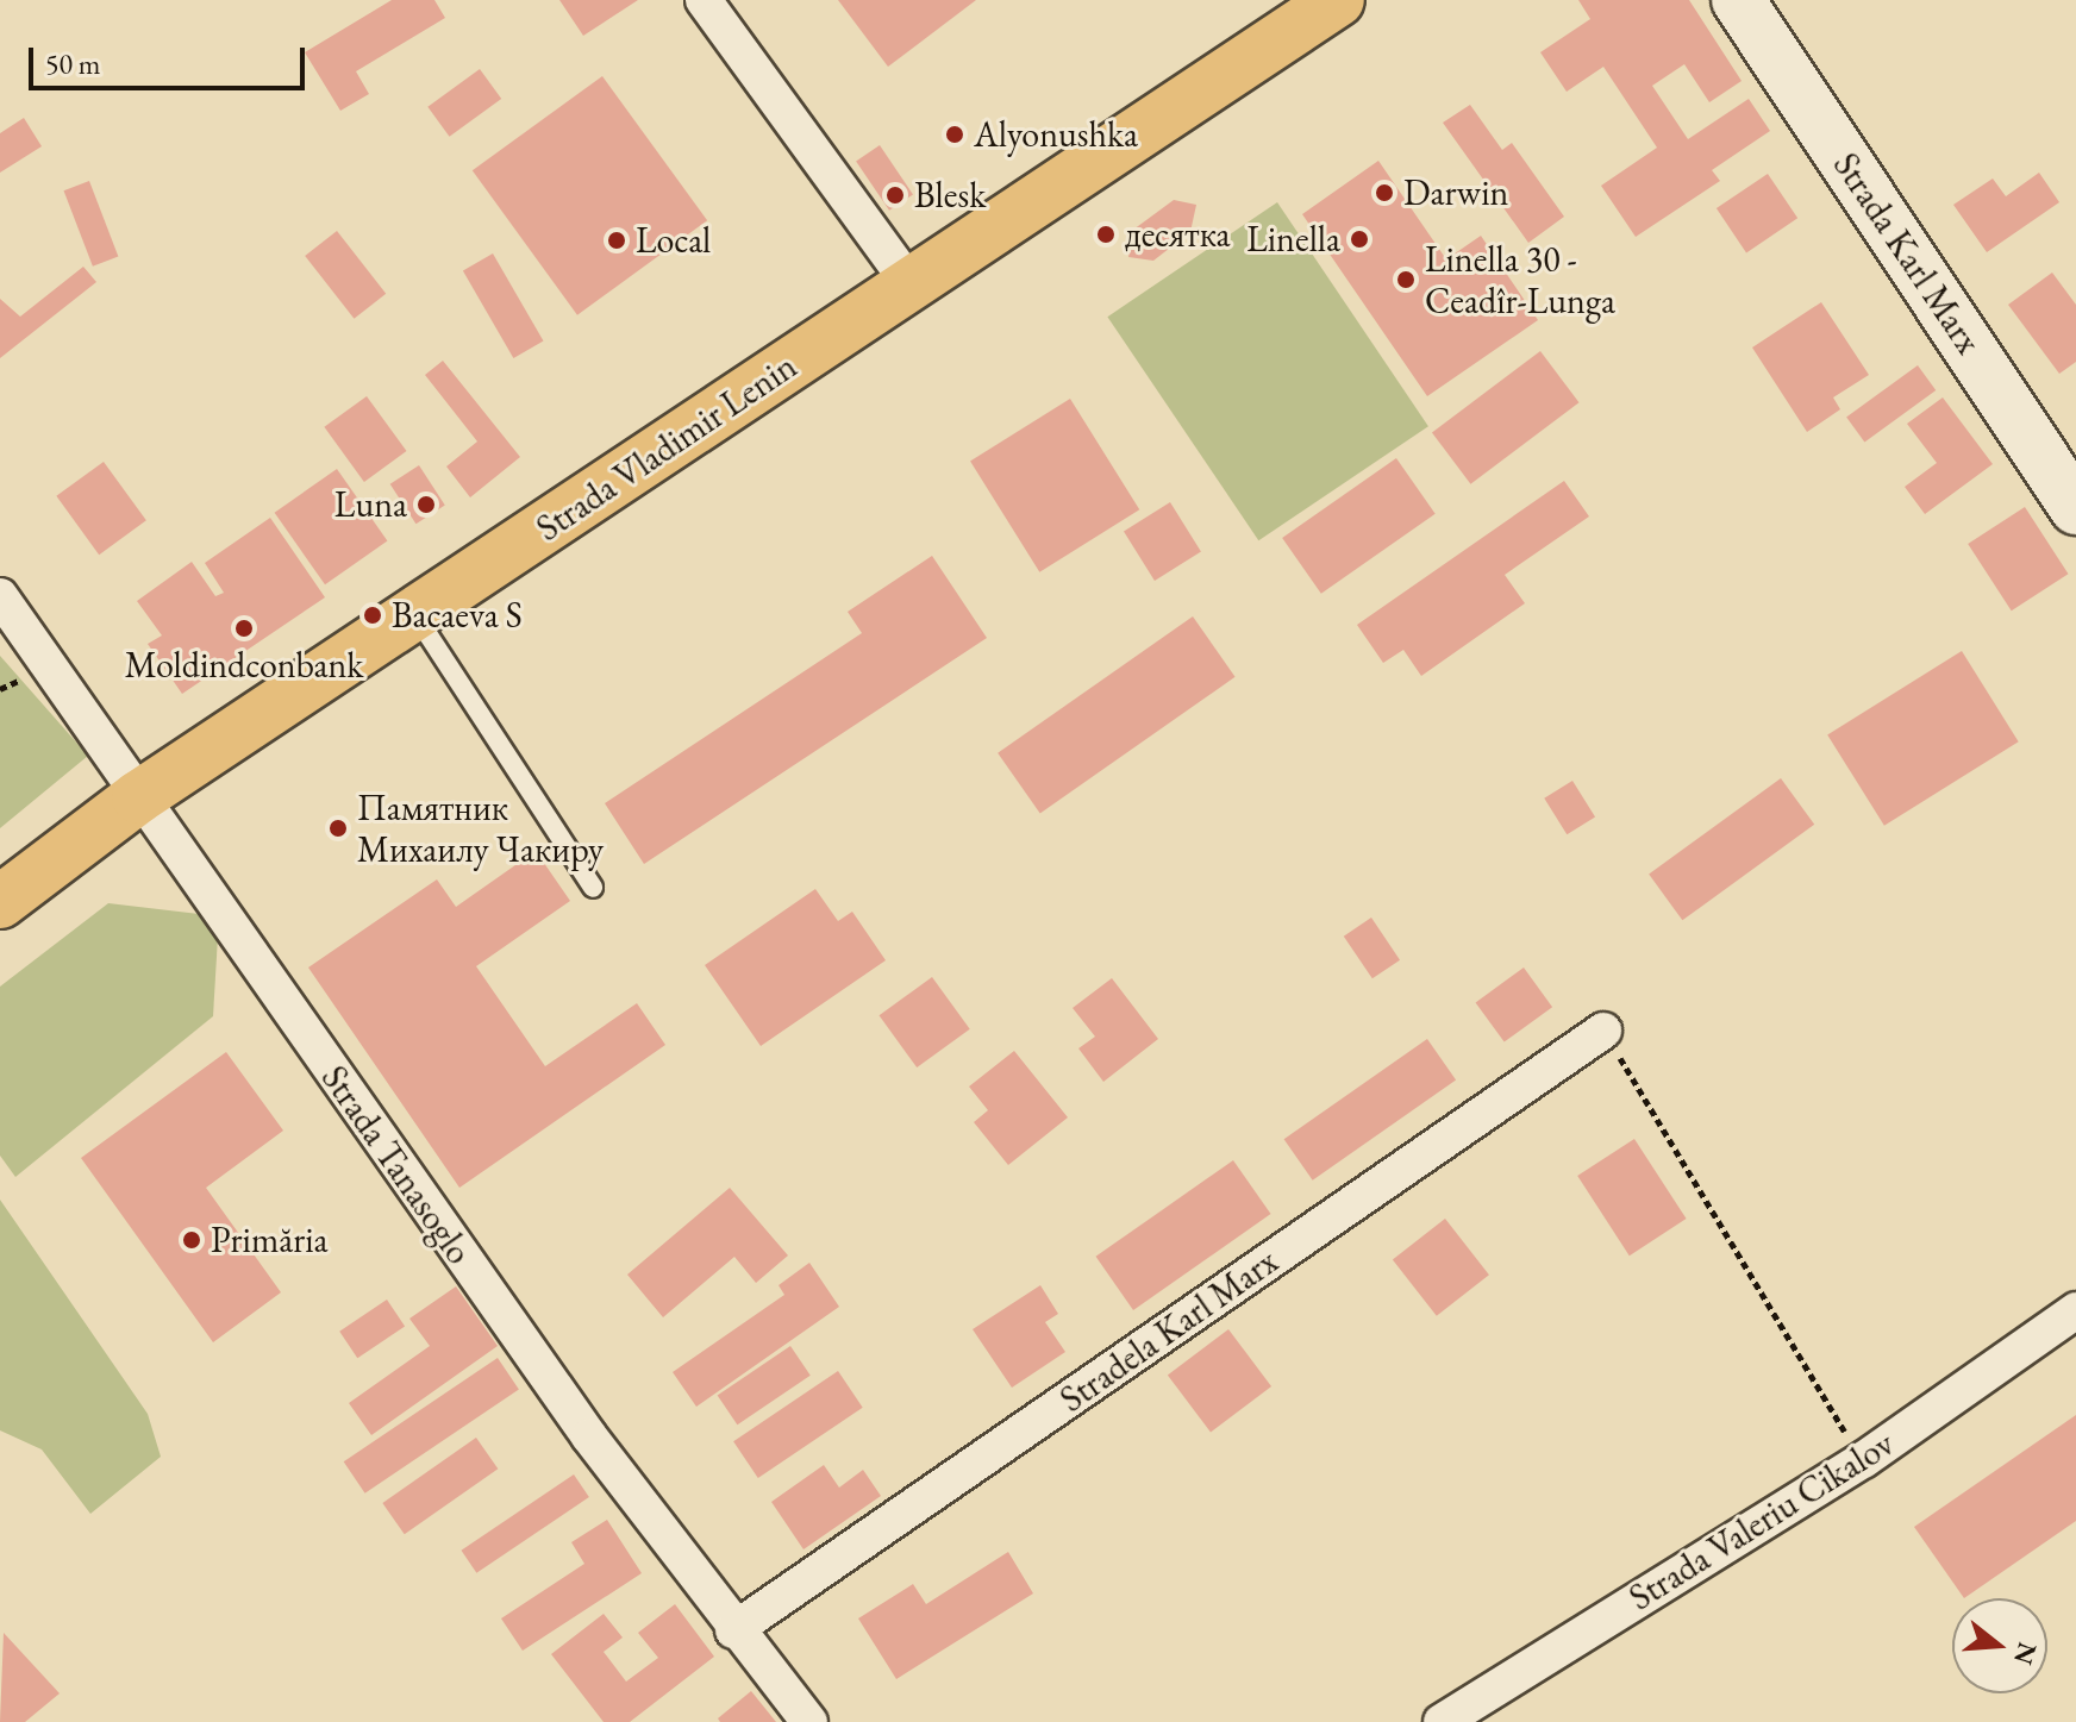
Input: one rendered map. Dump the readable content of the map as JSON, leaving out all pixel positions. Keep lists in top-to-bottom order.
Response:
{
  "streets": {
    "main road": ["Strada Vladimir Lenin"],
    "street": [
      "Strada Karl Marx",
      "Strada Tanasoglo",
      "Stradela Karl Marx",
      "Strada Valeriu Cikalov"
    ]
  },
  "crossings": [
    ["Strada Vladimir Lenin", "Strada Tanasoglo"],
    ["Strada Tanasoglo", "Stradela Karl Marx"]
  ],
  "places": [
    "Alyonushka",
    "Darwin",
    "Blesk",
    "десятка",
    "Linella",
    "Local",
    "Linella 30 - Ceadîr-Lunga",
    "Luna",
    "Bacaeva S",
    "Moldindconbank",
    "Памятник Михаилу Чакиру",
    "Primăria"
  ],
  "scale_bar": "50 m",
  "north": "right"
}
